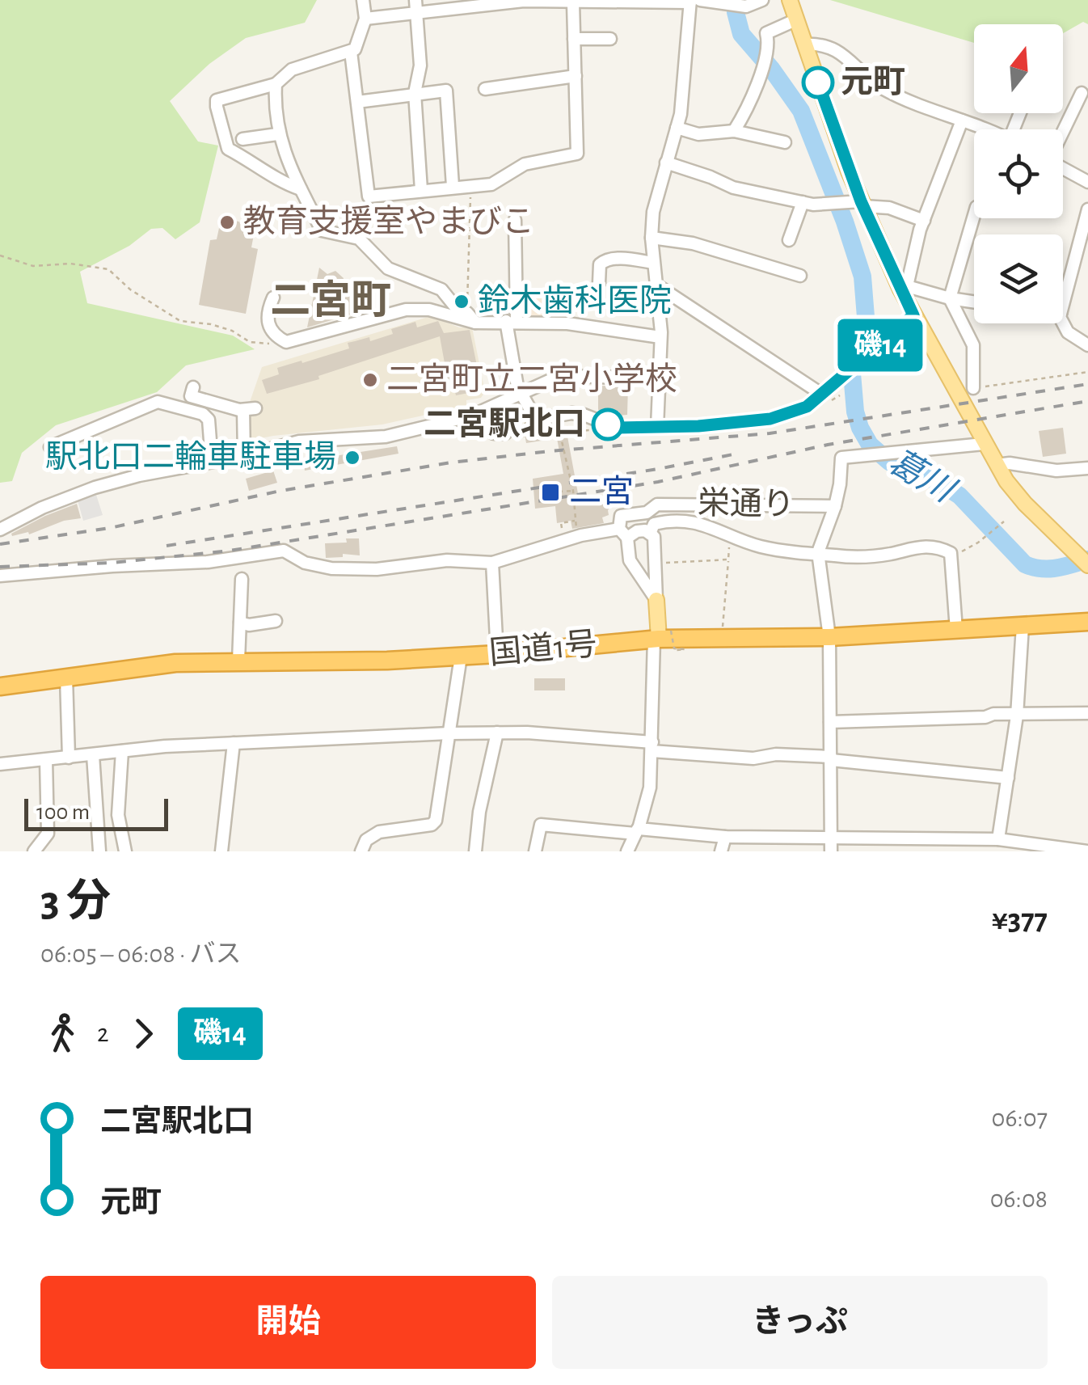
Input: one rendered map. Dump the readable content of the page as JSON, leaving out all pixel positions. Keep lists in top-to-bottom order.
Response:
{
  "streets": {
    "highway": ["国道1号"],
    "street": ["栄通り"]
  },
  "districts": ["二宮町"],
  "water": ["葛川"],
  "places": {
    "other": [
      "元町",
      "教育支援室やまびこ",
      "鈴木歯科医院",
      "二宮町立二宮小学校",
      "二宮駅北口",
      "駅北口二輪車駐車場"
    ],
    "transit": ["二宮"]
  },
  "lines": ["bus line 磯14"],
  "scale_bar": "100 m",
  "north": "top",
  "page": {
    "on_map": "磯14",
    "scale": "100 m",
    "heading": ["3 分", "06:05 – 06:08 · バス", "¥377"],
    "legs": ["2", "磯14"],
    "list": [
      {
        "name": "二宮駅北口",
        "value": "06:07"
      },
      {
        "name": "元町",
        "value": "06:08"
      }
    ],
    "buttons": ["開始", "きっぷ"]
  }
}
